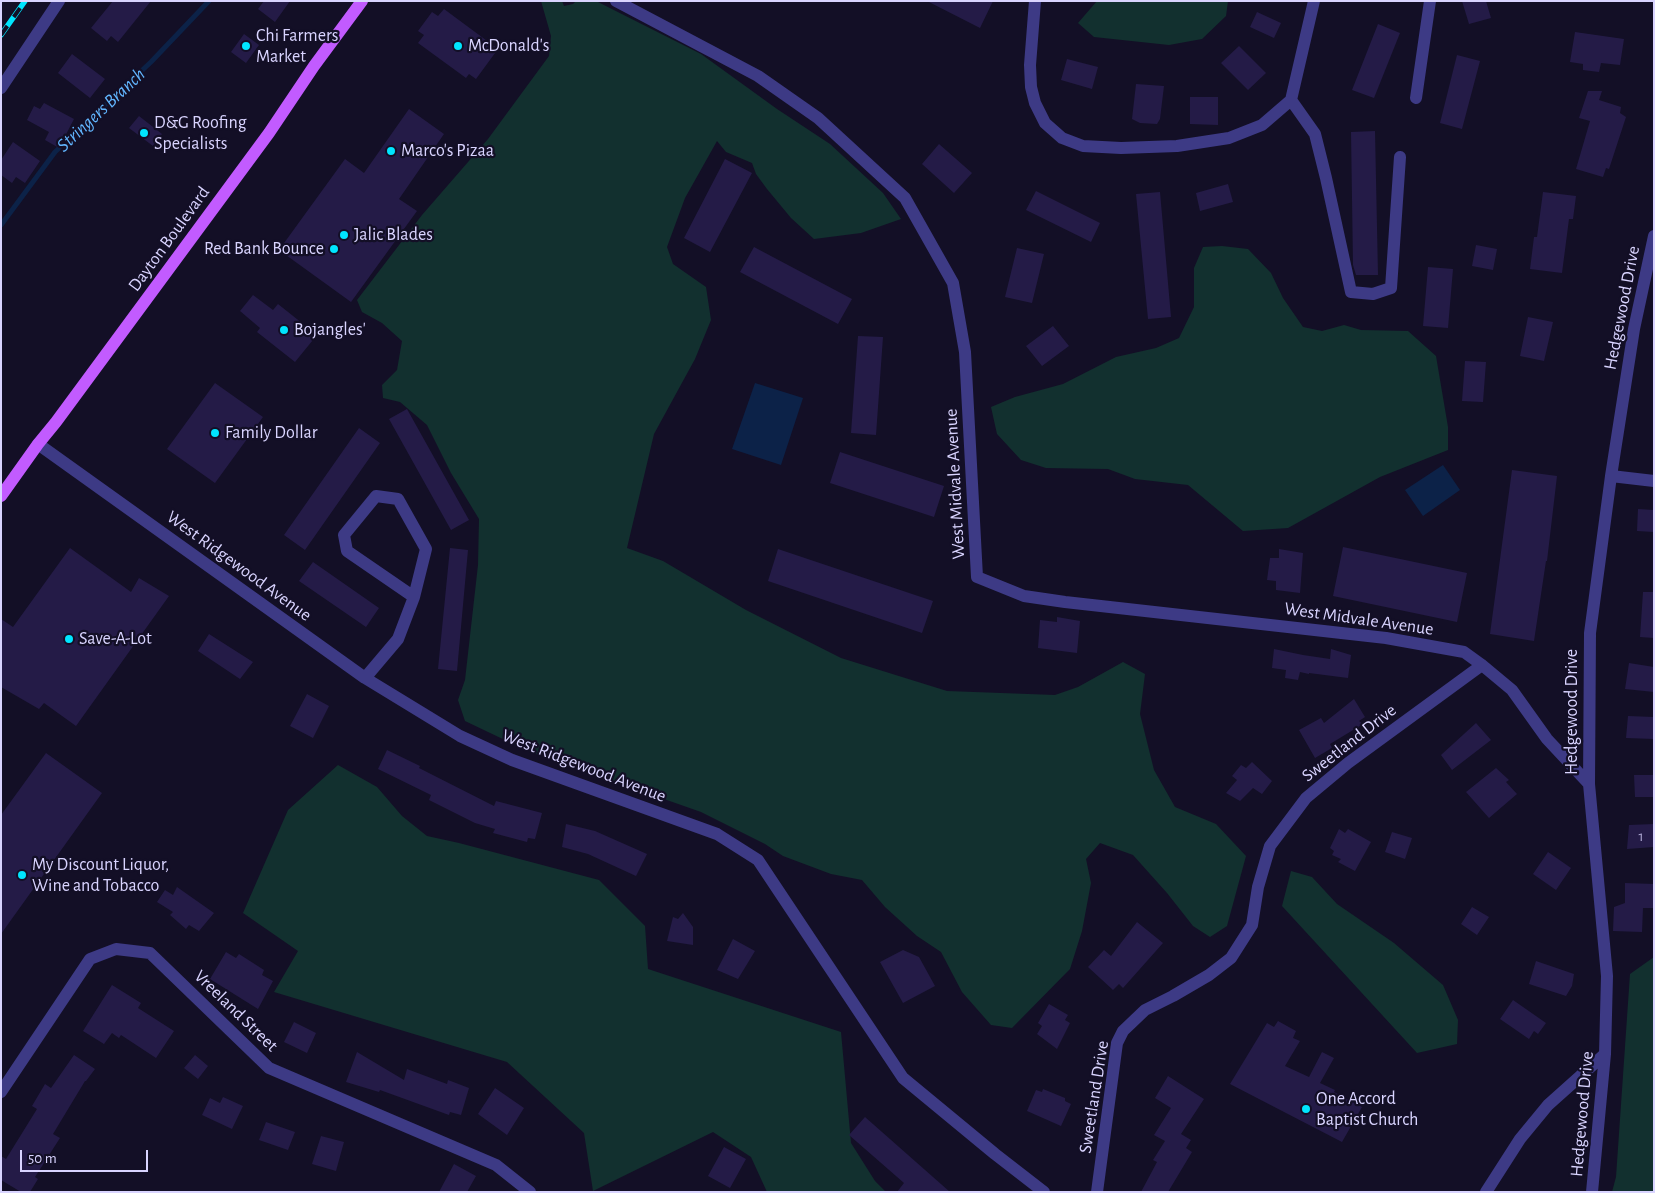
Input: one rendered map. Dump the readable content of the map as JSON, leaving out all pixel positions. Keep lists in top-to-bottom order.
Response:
{
  "streets": {
    "main road": ["Dayton Boulevard"],
    "street": [
      "Hedgewood Drive",
      "West Midvale Avenue",
      "West Ridgewood Avenue",
      "Sweetland Drive",
      "Vreeland Street"
    ]
  },
  "crossings": [
    ["Dayton Boulevard", "West Ridgewood Avenue"],
    ["Hedgewood Drive", "West Midvale Avenue"],
    ["West Midvale Avenue", "Sweetland Drive"]
  ],
  "water": ["Stringers Branch"],
  "places": [
    "Chi Farmers Market",
    "McDonald's",
    "D&G Roofing Specialists",
    "Marco's Pizaa",
    "Jalic Blades",
    "Red Bank Bounce",
    "Bojangles'",
    "Family Dollar",
    "Save-A-Lot",
    "My Discount Liquor, Wine and Tobacco",
    "One Accord Baptist Church"
  ],
  "house_numbers": ["1"],
  "scale_bar": "50 m"
}
